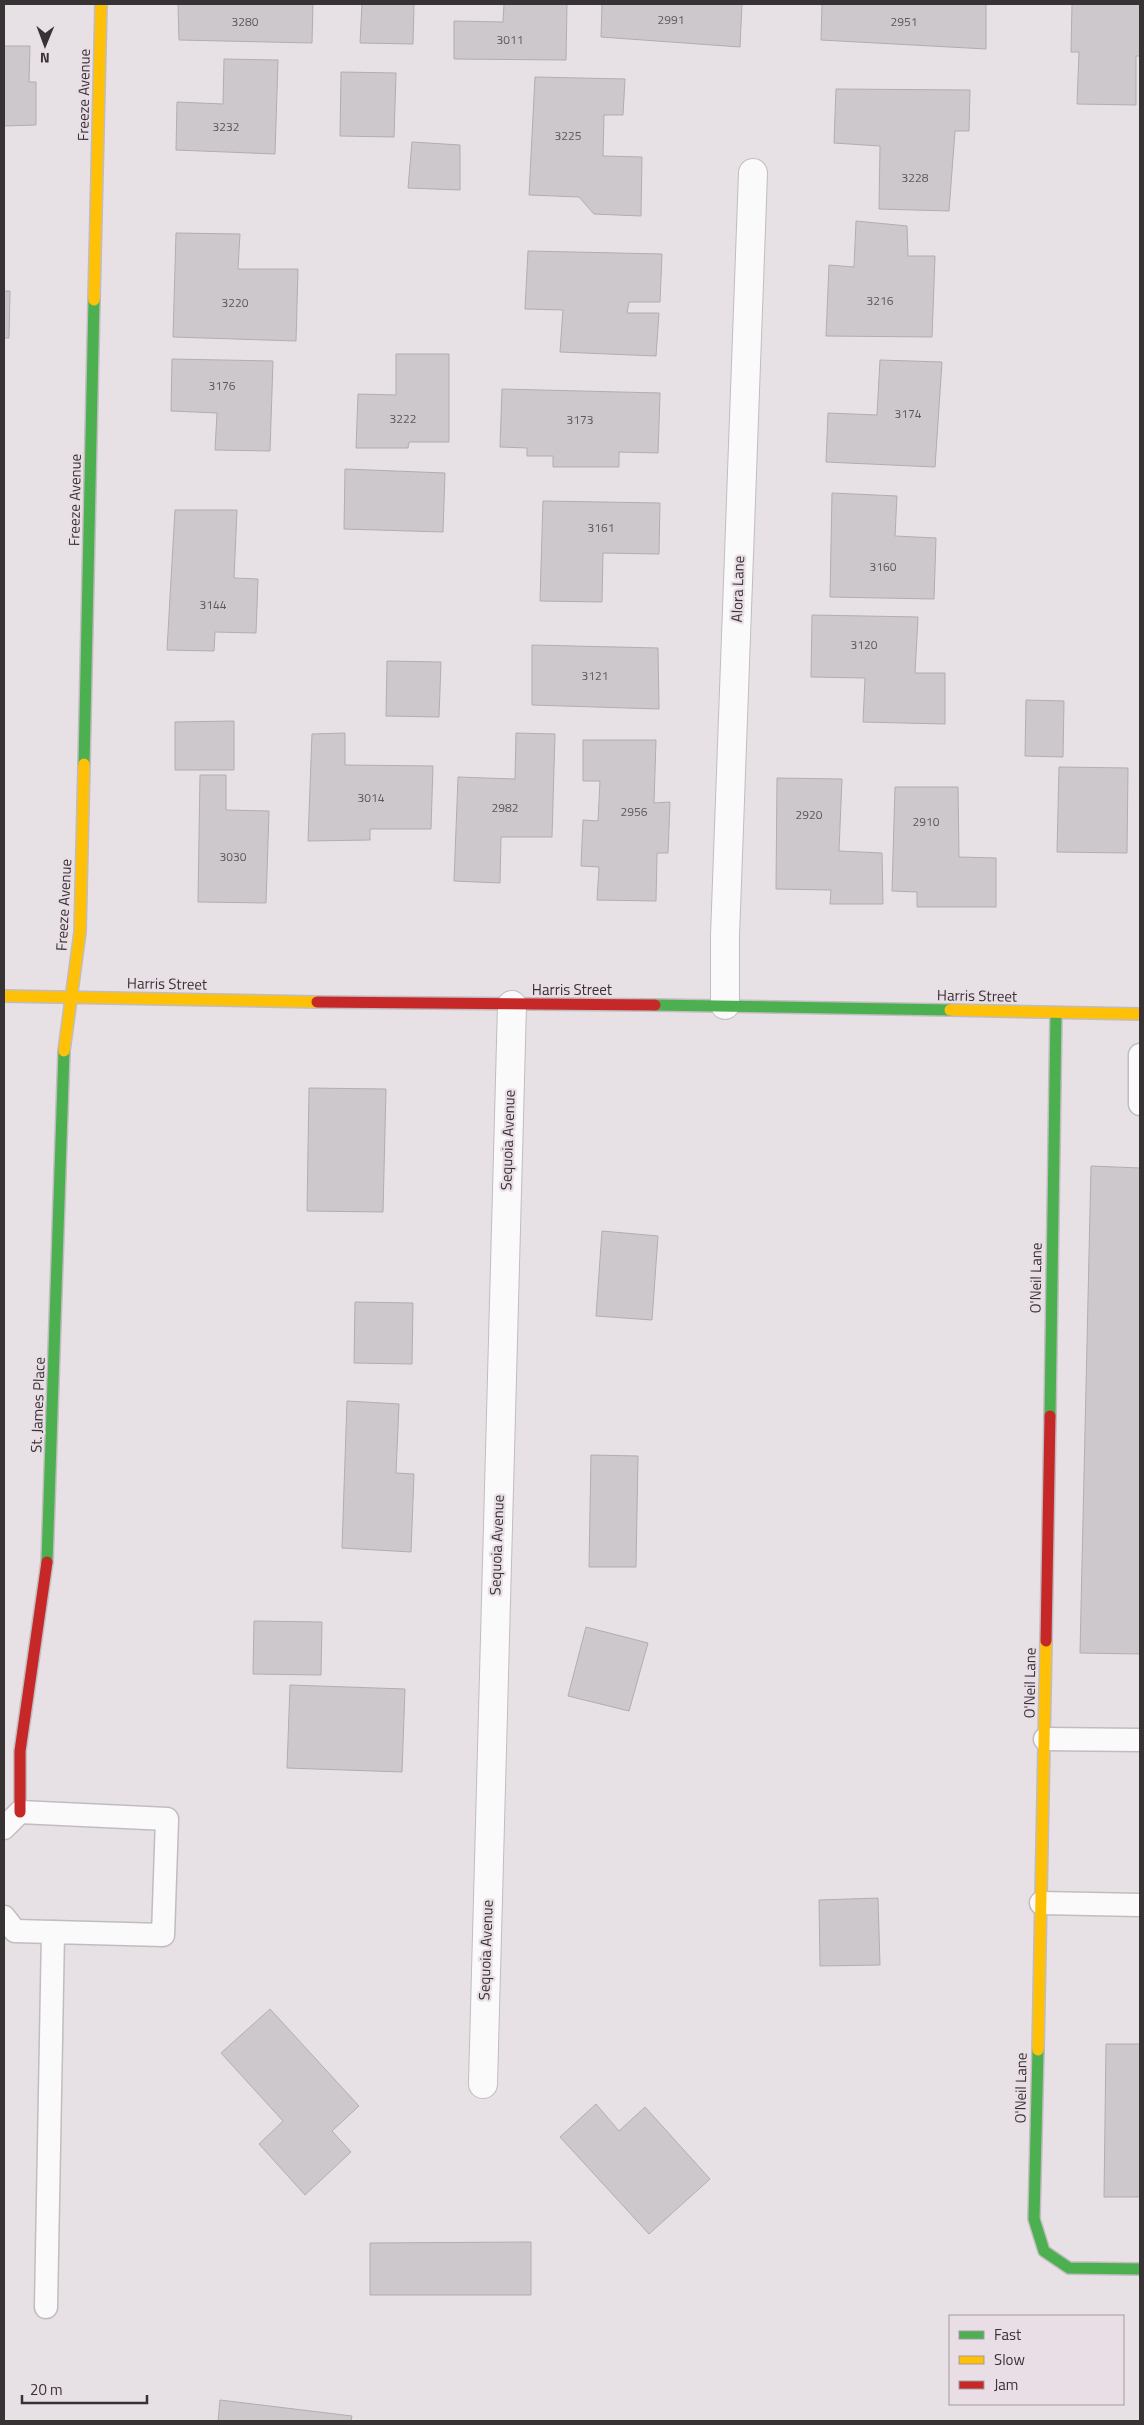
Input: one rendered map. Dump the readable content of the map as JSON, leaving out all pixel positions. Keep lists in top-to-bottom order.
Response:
{
  "streets": {
    "street": [
      "Freeze Avenue",
      "Alora Lane",
      "Harris Street",
      "Sequoia Avenue",
      "O'Neil Lane",
      "St. James Place"
    ]
  },
  "crossings": [
    ["Freeze Avenue", "Harris Street"],
    ["Freeze Avenue", "St. James Place"],
    ["Alora Lane", "Harris Street"],
    ["Harris Street", "Sequoia Avenue"],
    ["Harris Street", "O'Neil Lane"],
    ["Harris Street", "St. James Place"]
  ],
  "house_numbers": [
    "2991",
    "3280",
    "2951",
    "3011",
    "3232",
    "3225",
    "3228",
    "3216",
    "3220",
    "3176",
    "3174",
    "3222",
    "3173",
    "3161",
    "3160",
    "3144",
    "3120",
    "3121",
    "3014",
    "2982",
    "2956",
    "2920",
    "2910",
    "3030"
  ],
  "legend": ["Fast", "Slow", "Jam"],
  "scale_bar": "20 m",
  "north": "bottom"
}
